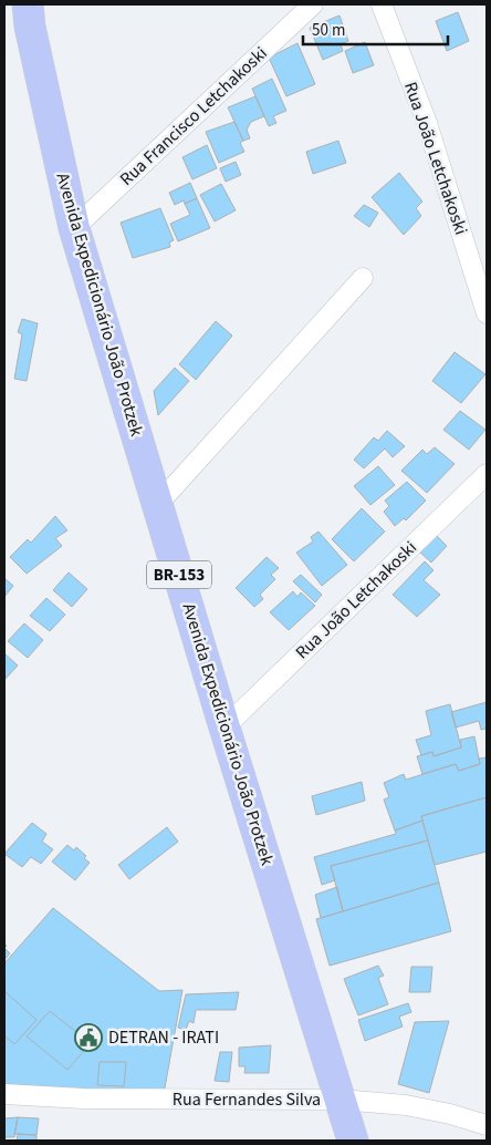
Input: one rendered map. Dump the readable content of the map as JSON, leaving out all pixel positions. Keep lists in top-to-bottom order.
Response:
{
  "streets": {
    "highway": ["Avenida Expedicionário João Protzek", "BR-153"],
    "street": ["Rua Francisco Letchakoski", "Rua João Letchakoski", "Rua Fernandes Silva"]
  },
  "crossings": [
    ["Rua Francisco Letchakoski", "Avenida Expedicionário João Protzek"],
    ["Rua João Letchakoski", "Avenida Expedicionário João Protzek"],
    ["Avenida Expedicionário João Protzek", "Rua Fernandes Silva"]
  ],
  "places": {
    "public building": ["DETRAN - IRATI"]
  },
  "scale_bar": "50 m"
}
